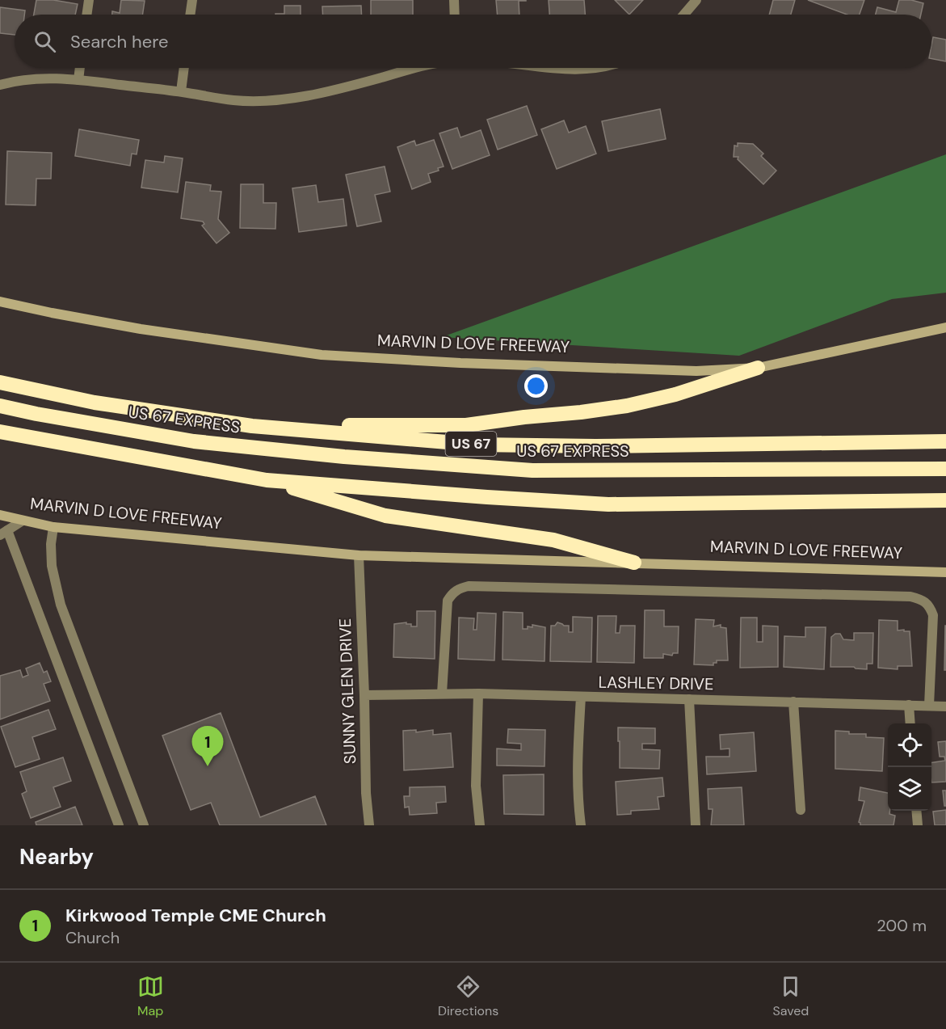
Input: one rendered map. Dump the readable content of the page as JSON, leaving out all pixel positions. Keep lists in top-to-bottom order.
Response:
{
  "streets": {
    "highway": ["US 67 EXPRESS", "US 67"],
    "main road": ["MARVIN D LOVE FREEWAY"],
    "street": ["LASHLEY DRIVE", "SUNNY GLEN DRIVE"]
  },
  "crossings": [
    ["MARVIN D LOVE FREEWAY", "SUNNY GLEN DRIVE"],
    ["LASHLEY DRIVE", "SUNNY GLEN DRIVE"]
  ],
  "page": {
    "search": "Search here",
    "pins": "1",
    "heading": "Nearby",
    "list": [
      {
        "mark": "1",
        "name": "Kirkwood Temple CME Church",
        "note": "Church",
        "value": "200 m"
      }
    ],
    "nav": ["Map", "Directions", "Saved"]
  }
}
